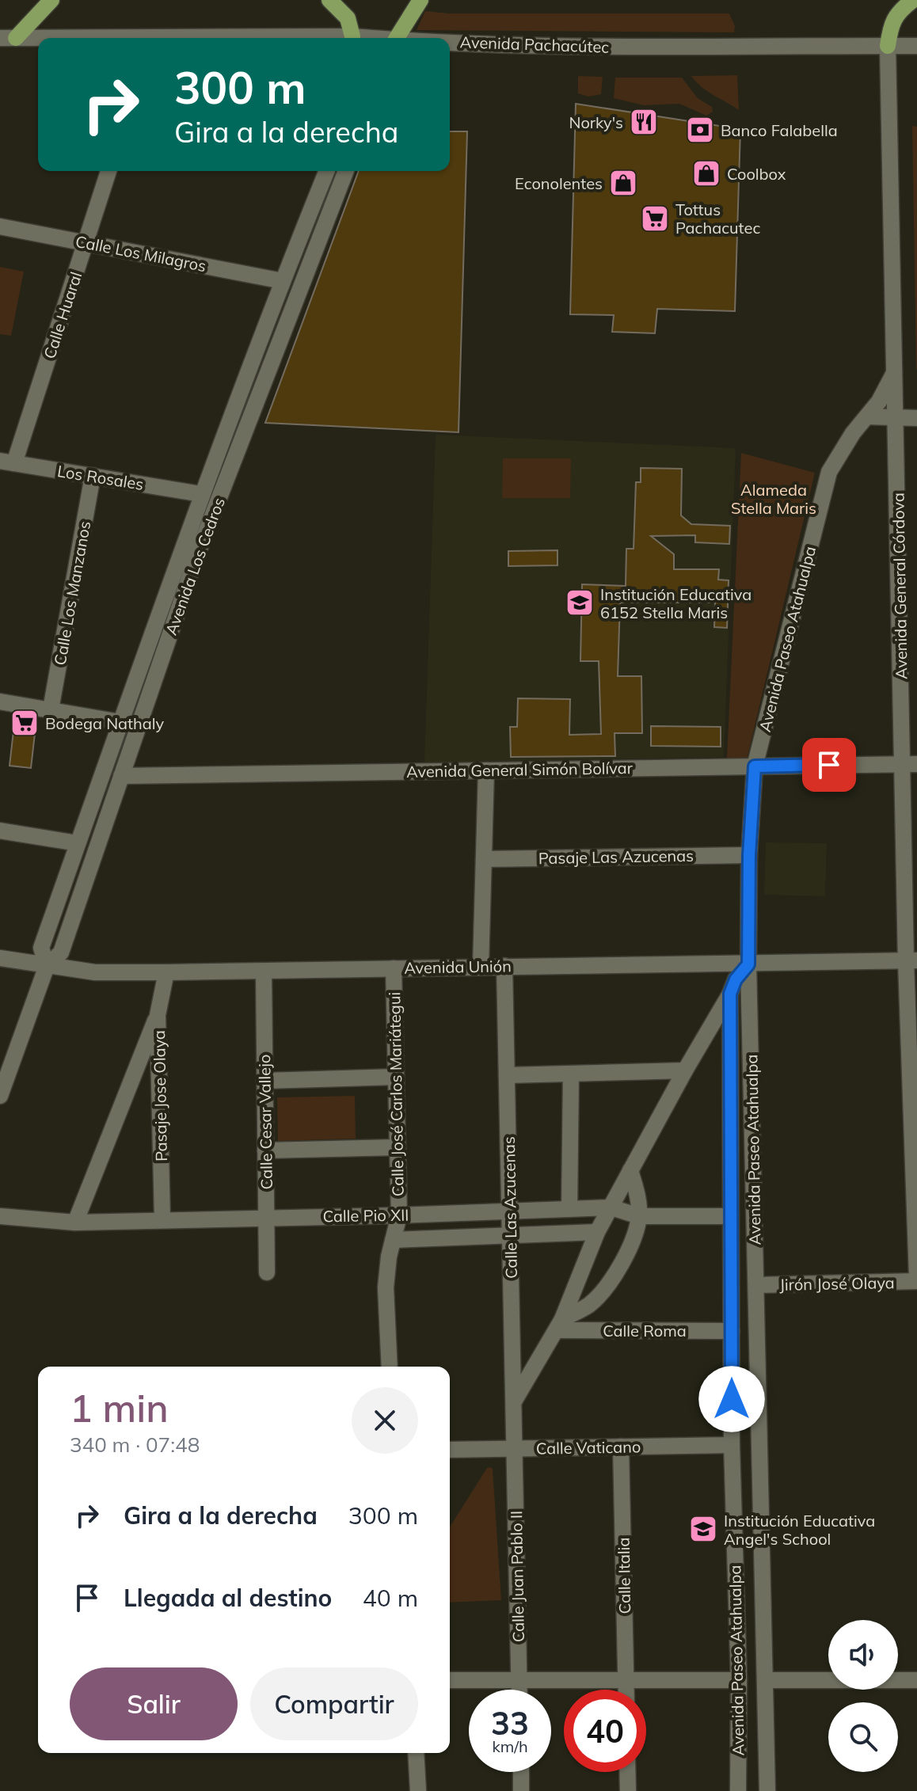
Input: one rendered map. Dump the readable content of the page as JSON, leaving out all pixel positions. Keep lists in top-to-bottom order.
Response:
{
  "streets": {
    "street": [
      "Avenida Pachacútec",
      "Calle Los Milagros",
      "Calle Huaral",
      "Los Rosales",
      "Avenida Los Cedros",
      "Avenida General Córdova",
      "Calle Los Manzanos",
      "Avenida Paseo Atahualpa",
      "Avenida General Simón Bolívar",
      "Pasaje Las Azucenas",
      "Avenida Unión",
      "Calle José Carlos Mariátegui",
      "Pasaje Jose Olaya",
      "Calle Cesar Vallejo",
      "Calle Las Azucenas",
      "Calle Pio XII",
      "Jirón José Olaya",
      "Calle Roma",
      "Calle Vaticano",
      "Calle Italia",
      "Calle Juan Pablo II"
    ]
  },
  "crossings": [
    ["Avenida Pachacútec", "Avenida General Córdova"],
    ["Calle Los Milagros", "Calle Huaral"],
    ["Calle Los Milagros", "Avenida Los Cedros"],
    ["Calle Huaral", "Los Rosales"],
    ["Los Rosales", "Avenida Los Cedros"],
    ["Los Rosales", "Calle Los Manzanos"],
    ["Avenida Los Cedros", "Avenida General Simón Bolívar"],
    ["Avenida Los Cedros", "Avenida Unión"],
    ["Avenida General Córdova", "Avenida Paseo Atahualpa"],
    ["Avenida General Córdova", "Avenida General Simón Bolívar"],
    ["Avenida General Córdova", "Avenida Unión"],
    ["Avenida General Córdova", "Jirón José Olaya"],
    ["Avenida Paseo Atahualpa", "Avenida General Simón Bolívar"],
    ["Avenida Paseo Atahualpa", "Pasaje Las Azucenas"],
    ["Avenida Paseo Atahualpa", "Avenida Unión"],
    ["Avenida Paseo Atahualpa", "Calle Pio XII"],
    ["Avenida Paseo Atahualpa", "Jirón José Olaya"],
    ["Avenida Paseo Atahualpa", "Calle Roma"],
    ["Avenida Paseo Atahualpa", "Calle Vaticano"],
    ["Avenida Unión", "Calle José Carlos Mariátegui"],
    ["Avenida Unión", "Pasaje Jose Olaya"],
    ["Avenida Unión", "Calle Cesar Vallejo"],
    ["Avenida Unión", "Calle Las Azucenas"],
    ["Calle José Carlos Mariátegui", "Calle Pio XII"],
    ["Pasaje Jose Olaya", "Calle Pio XII"],
    ["Calle Cesar Vallejo", "Calle Pio XII"],
    ["Calle Las Azucenas", "Calle Pio XII"],
    ["Calle Las Azucenas", "Calle Vaticano"],
    ["Calle Las Azucenas", "Calle Juan Pablo II"],
    ["Calle Vaticano", "Calle Italia"],
    ["Calle Vaticano", "Calle Juan Pablo II"]
  ],
  "parks": ["Alameda Stella Maris"],
  "places": {
    "restaurant": ["Norky's"],
    "bank": ["Banco Falabella"],
    "shop": ["Coolbox", "Econolentes"],
    "supermarket": ["Tottus Pachacutec", "Bodega Nathaly"],
    "school or university": ["Institución Educativa 6152 Stella Maris", "Institución Educativa Angel's School"]
  },
  "page": {
    "turn": ["300 m", "Gira a la derecha"],
    "heading": ["1 min", "340 m · 07:48"],
    "list": [
      {
        "name": "Gira a la derecha",
        "value": "300 m"
      },
      {
        "name": "Llegada al destino",
        "value": "40 m"
      }
    ],
    "buttons": ["Salir", "Compartir"],
    "speed": "33 km/h",
    "limit": "40"
  }
}
